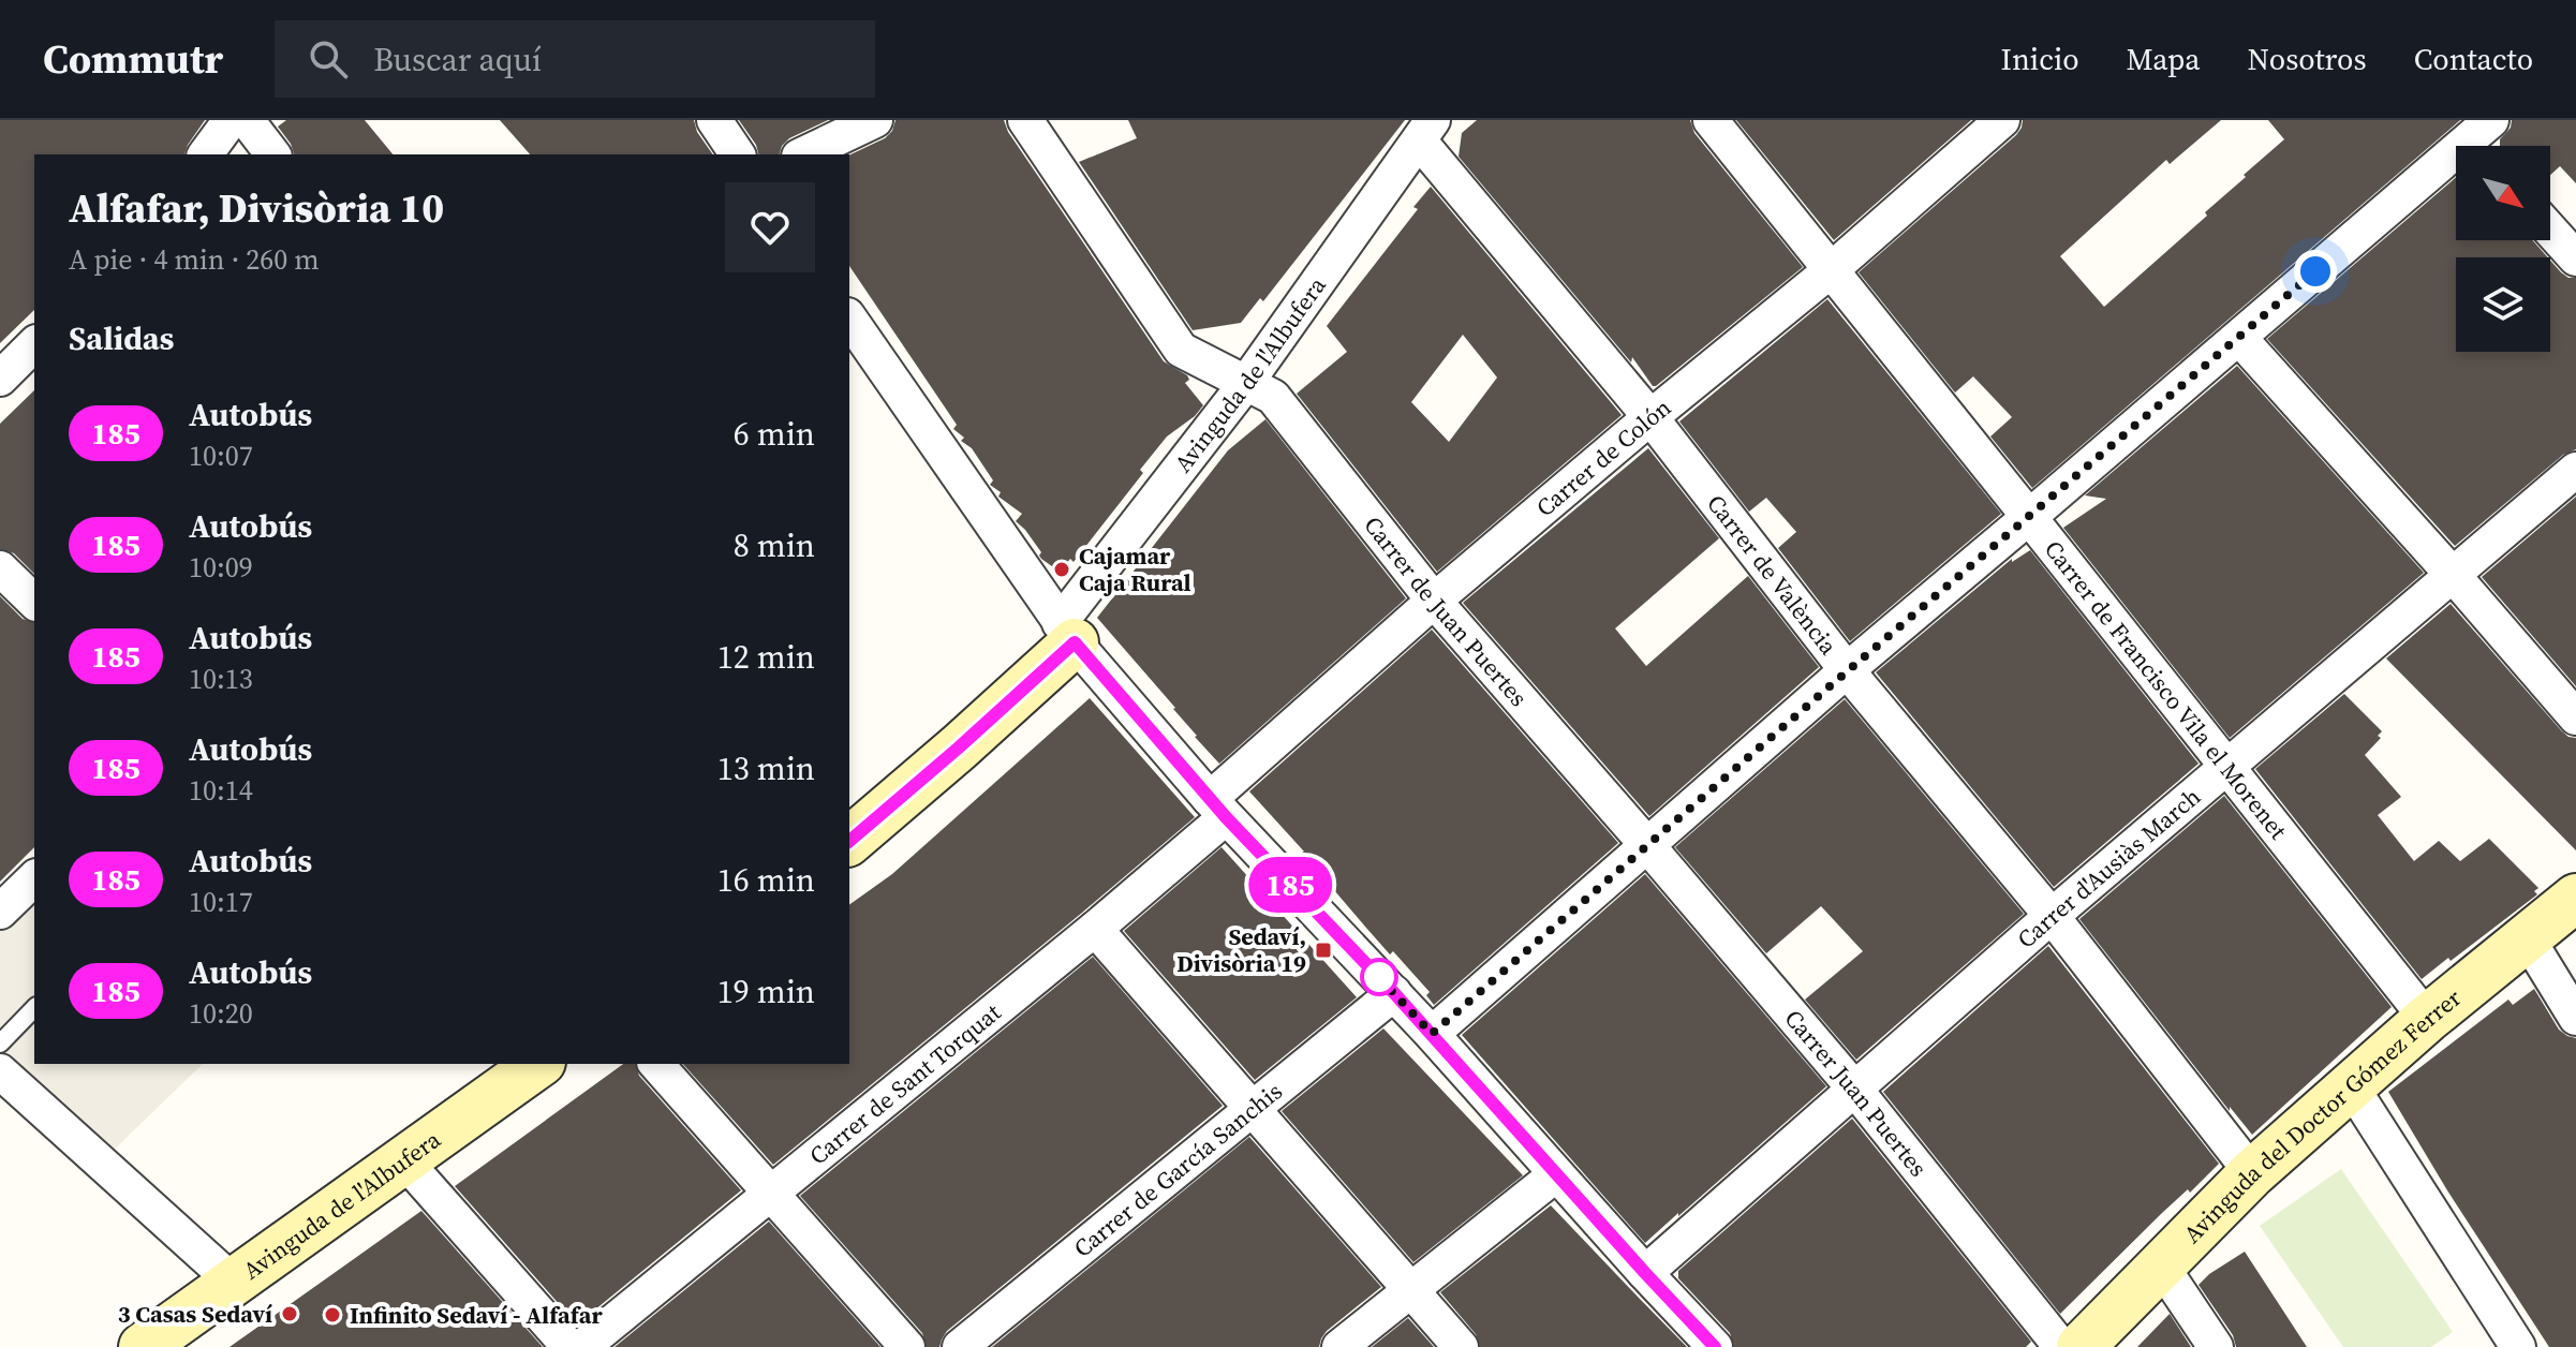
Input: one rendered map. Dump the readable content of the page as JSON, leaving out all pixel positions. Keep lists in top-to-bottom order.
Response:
{
  "streets": {
    "street": [
      "Avinguda de l'Albufera",
      "Carrer de Colón",
      "Carrer de València",
      "Carrer de Juan Puertes",
      "Carrer de Francisco Vila el Morenet",
      "Carrer d'Ausiàs March",
      "Carrer de Sant Torquat",
      "Carrer Juan Puertes",
      "Avinguda del Doctor Gómez Ferrer",
      "Carrer de García Sanchis"
    ]
  },
  "crossings": [
    ["Avinguda de l'Albufera", "Carrer de València"],
    ["Avinguda de l'Albufera", "Carrer de Juan Puertes"],
    ["Carrer de Colón", "Carrer de València"],
    ["Carrer de Colón", "Carrer de Juan Puertes"],
    ["Carrer de Colón", "Carrer de Francisco Vila el Morenet"],
    ["Carrer de Colón", "Carrer de Sant Torquat"],
    ["Carrer de València", "Carrer d'Ausiàs March"],
    ["Carrer de València", "Avinguda del Doctor Gómez Ferrer"],
    ["Carrer de Juan Puertes", "Carrer Juan Puertes"],
    ["Carrer de Francisco Vila el Morenet", "Carrer d'Ausiàs March"],
    ["Carrer de Francisco Vila el Morenet", "Avinguda del Doctor Gómez Ferrer"],
    ["Carrer d'Ausiàs March", "Carrer Juan Puertes"]
  ],
  "places": {
    "other": ["Cajamar Caja Rural", "3 Casas Sedaví", "Infinito Sedaví - Alfafar"],
    "transit": ["Sedaví, Divisòria 19"]
  },
  "lines": ["bus line 185"],
  "north": "bottom right",
  "page": {
    "header": "Commutr",
    "search": "Buscar aquí",
    "nav": [
      "Inicio",
      "Mapa",
      "Nosotros",
      "Contacto"
    ],
    "on_map": "185",
    "heading": [
      ["Alfafar, Divisòria 10", "A pie · 4 min · 260 m"],
      "Salidas"
    ],
    "list": [
      {
        "mark": "185",
        "name": "Autobús",
        "note": "10:07",
        "value": "6 min"
      },
      {
        "mark": "185",
        "name": "Autobús",
        "note": "10:09",
        "value": "8 min"
      },
      {
        "mark": "185",
        "name": "Autobús",
        "note": "10:13",
        "value": "12 min"
      },
      {
        "mark": "185",
        "name": "Autobús",
        "note": "10:14",
        "value": "13 min"
      },
      {
        "mark": "185",
        "name": "Autobús",
        "note": "10:17",
        "value": "16 min"
      },
      {
        "mark": "185",
        "name": "Autobús",
        "note": "10:20",
        "value": "19 min"
      }
    ]
  }
}
